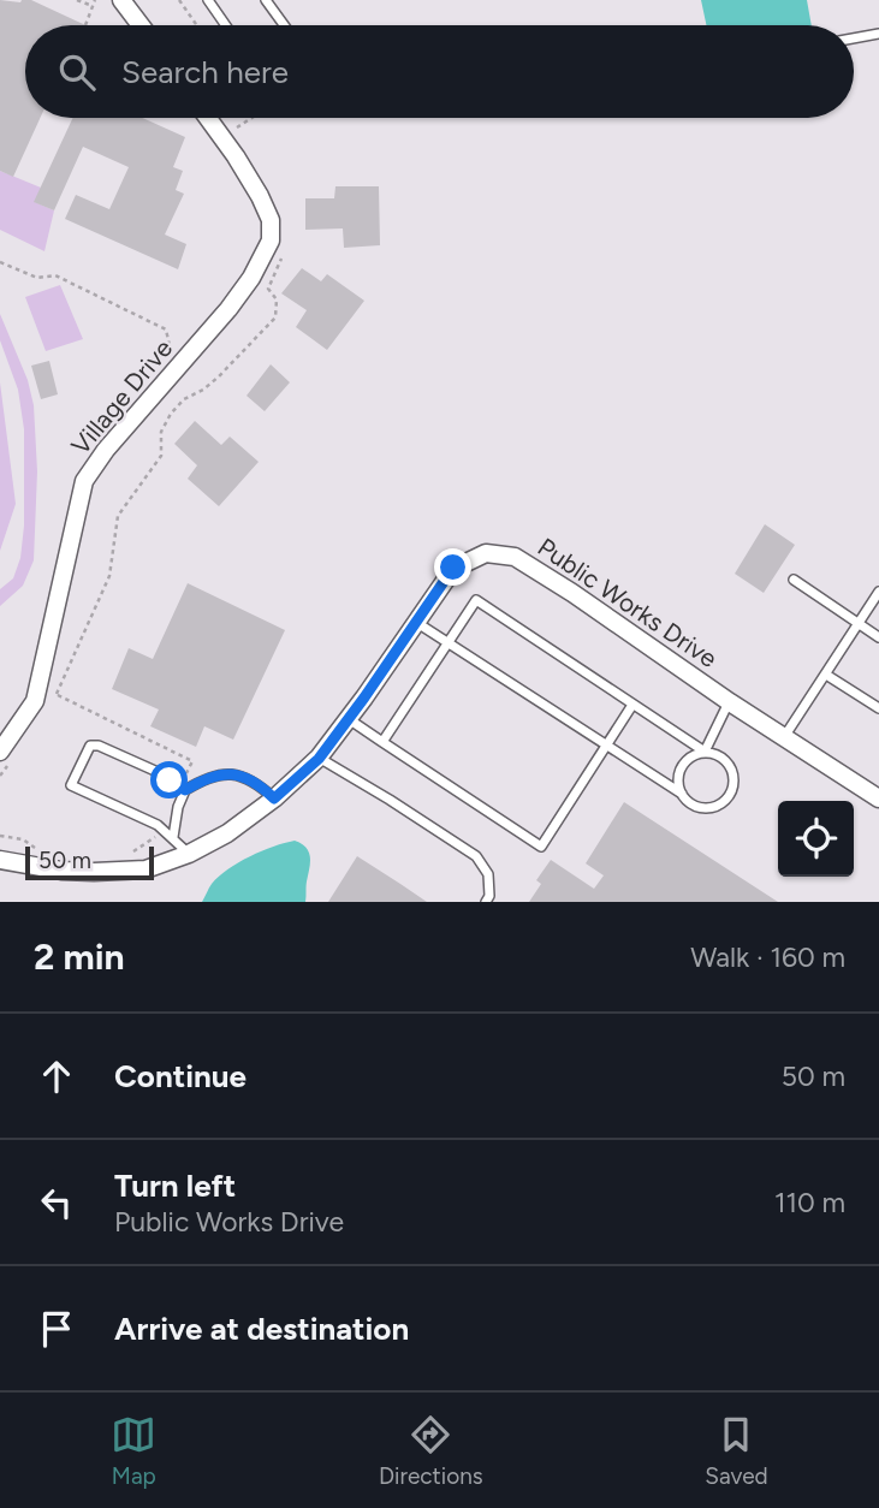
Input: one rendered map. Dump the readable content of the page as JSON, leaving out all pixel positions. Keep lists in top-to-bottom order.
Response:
{
  "streets": {
    "street": ["Village Drive", "Public Works Drive"]
  },
  "scale_bar": "50 m",
  "page": {
    "search": "Search here",
    "scale": "50 m",
    "heading": ["2 min", "Walk · 160 m"],
    "list": [
      ["Continue", "50 m"],
      ["Turn left", "Public Works Drive", "110 m"],
      "Arrive at destination"
    ],
    "nav": ["Map", "Directions", "Saved"]
  }
}
